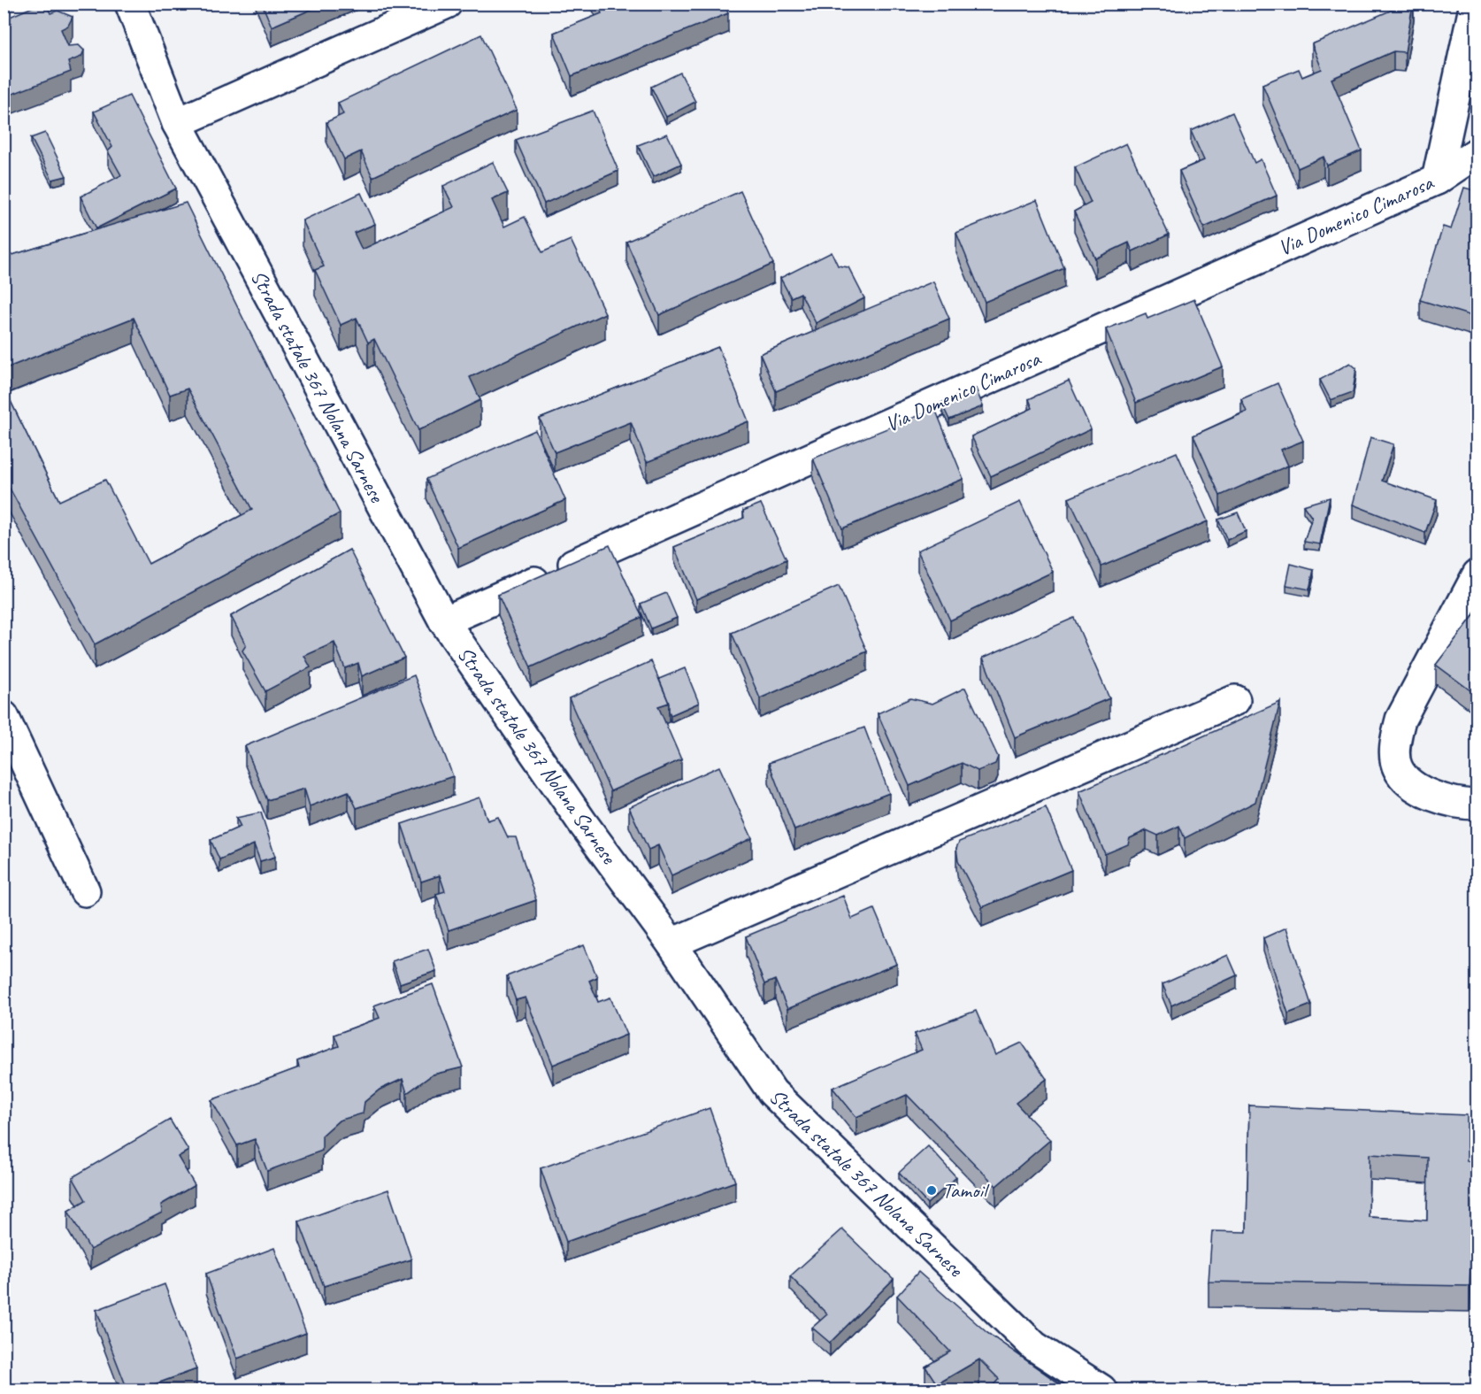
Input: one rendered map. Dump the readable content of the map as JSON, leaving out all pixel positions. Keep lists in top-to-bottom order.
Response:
{
  "streets": {
    "street": ["Via Domenico Cimarosa", "Strada statale 367 Nolana Sarnese"]
  },
  "crossings": [
    ["Via Domenico Cimarosa", "Strada statale 367 Nolana Sarnese"]
  ],
  "places": ["Tamoil"]
}
